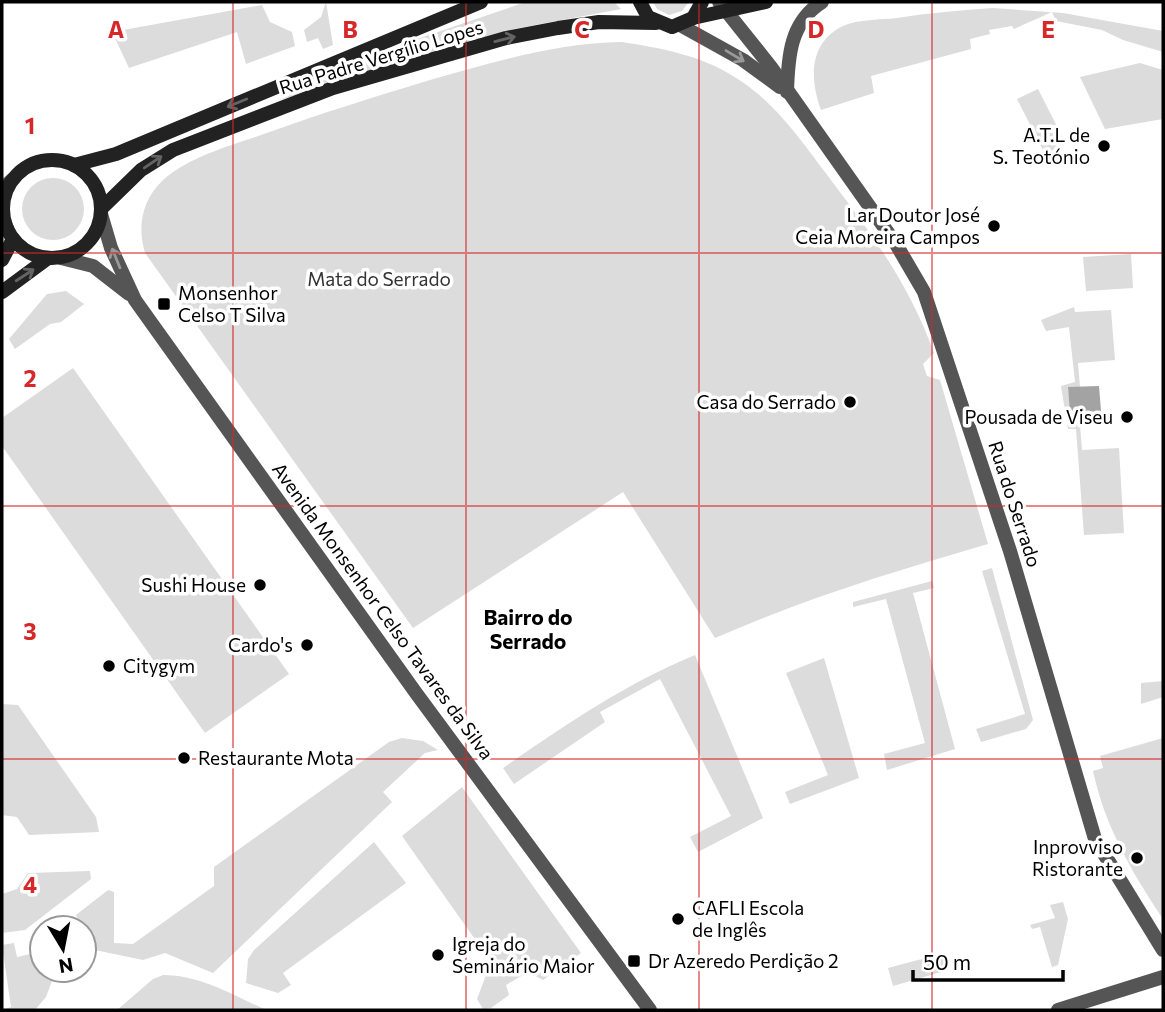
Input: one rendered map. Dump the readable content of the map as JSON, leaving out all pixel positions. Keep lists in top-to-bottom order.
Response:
{
  "streets": {
    "main road": ["Rua Padre Vergílio Lopes"],
    "street": ["Rua do Serrado", "Avenida Monsenhor Celso Tavares da Silva"]
  },
  "crossings": [
    ["Rua Padre Vergílio Lopes", "Rua do Serrado"],
    ["Rua Padre Vergílio Lopes", "Avenida Monsenhor Celso Tavares da Silva"]
  ],
  "districts": ["Bairro do Serrado"],
  "parks": ["Mata do Serrado"],
  "places": {
    "other": [
      "A.T.L de S. Teotónio",
      "Lar Doutor José Ceia Moreira Campos",
      "Casa do Serrado",
      "Pousada de Viseu",
      "Sushi House",
      "Cardo's",
      "Citygym",
      "Restaurante Mota",
      "Inprovviso Ristorante",
      "CAFLI Escola de Inglês",
      "Igreja do Seminário Maior"
    ],
    "transit": ["Monsenhor Celso T Silva", "Dr Azeredo Perdição 2"]
  },
  "scale_bar": "50 m",
  "north": "bottom",
  "grid": {
    "columns": [
      "A",
      "B",
      "C",
      "D",
      "E"
    ],
    "rows": [
      "1",
      "2",
      "3",
      "4"
    ]
  }
}
